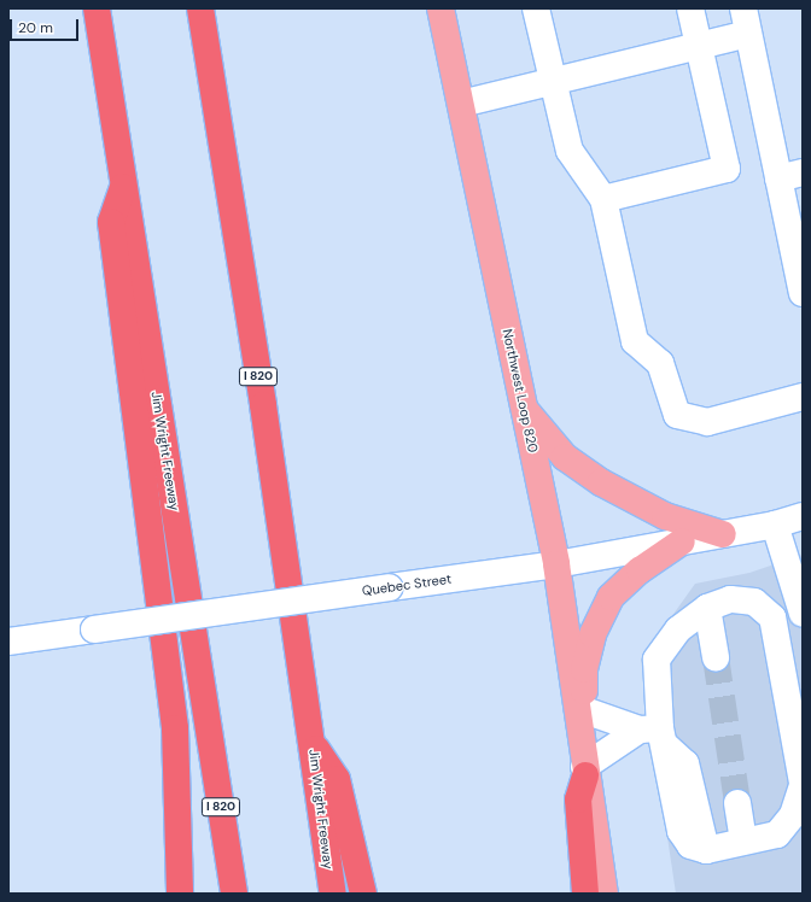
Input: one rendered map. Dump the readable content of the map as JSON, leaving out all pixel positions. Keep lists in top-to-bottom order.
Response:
{
  "streets": {
    "highway": ["I 820", "Jim Wright Freeway"],
    "main road": ["Northwest Loop 820"],
    "street": ["Quebec Street"]
  },
  "crossings": [
    ["Northwest Loop 820", "Quebec Street"]
  ],
  "scale_bar": "20 m"
}
